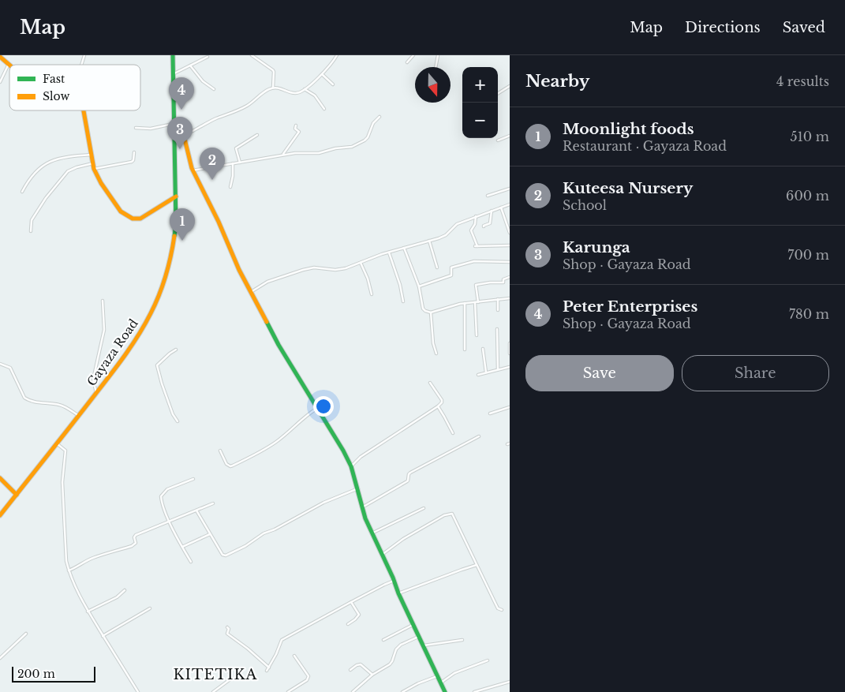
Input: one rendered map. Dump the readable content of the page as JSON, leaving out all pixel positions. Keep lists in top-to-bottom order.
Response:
{
  "streets": {
    "street": ["Gayaza Road"]
  },
  "districts": ["KITETIKA"],
  "legend": ["Fast", "Slow"],
  "scale_bar": "200 m",
  "north": "bottom",
  "page": {
    "header": "Map",
    "nav": ["Map", "Directions", "Saved"],
    "heading": ["Nearby", "4 results"],
    "map_buttons": ["+", "−"],
    "pins": [
      "4",
      "3",
      "2",
      "1"
    ],
    "list": [
      {
        "mark": "1",
        "name": "Moonlight foods",
        "note": "Restaurant · Gayaza Road",
        "value": "510 m"
      },
      {
        "mark": "2",
        "name": "Kuteesa Nursery",
        "note": "School",
        "value": "600 m"
      },
      {
        "mark": "3",
        "name": "Karunga",
        "note": "Shop · Gayaza Road",
        "value": "700 m"
      },
      {
        "mark": "4",
        "name": "Peter Enterprises",
        "note": "Shop · Gayaza Road",
        "value": "780 m"
      }
    ],
    "buttons": ["Save", "Share"],
    "scale": "200 m"
  }
}
